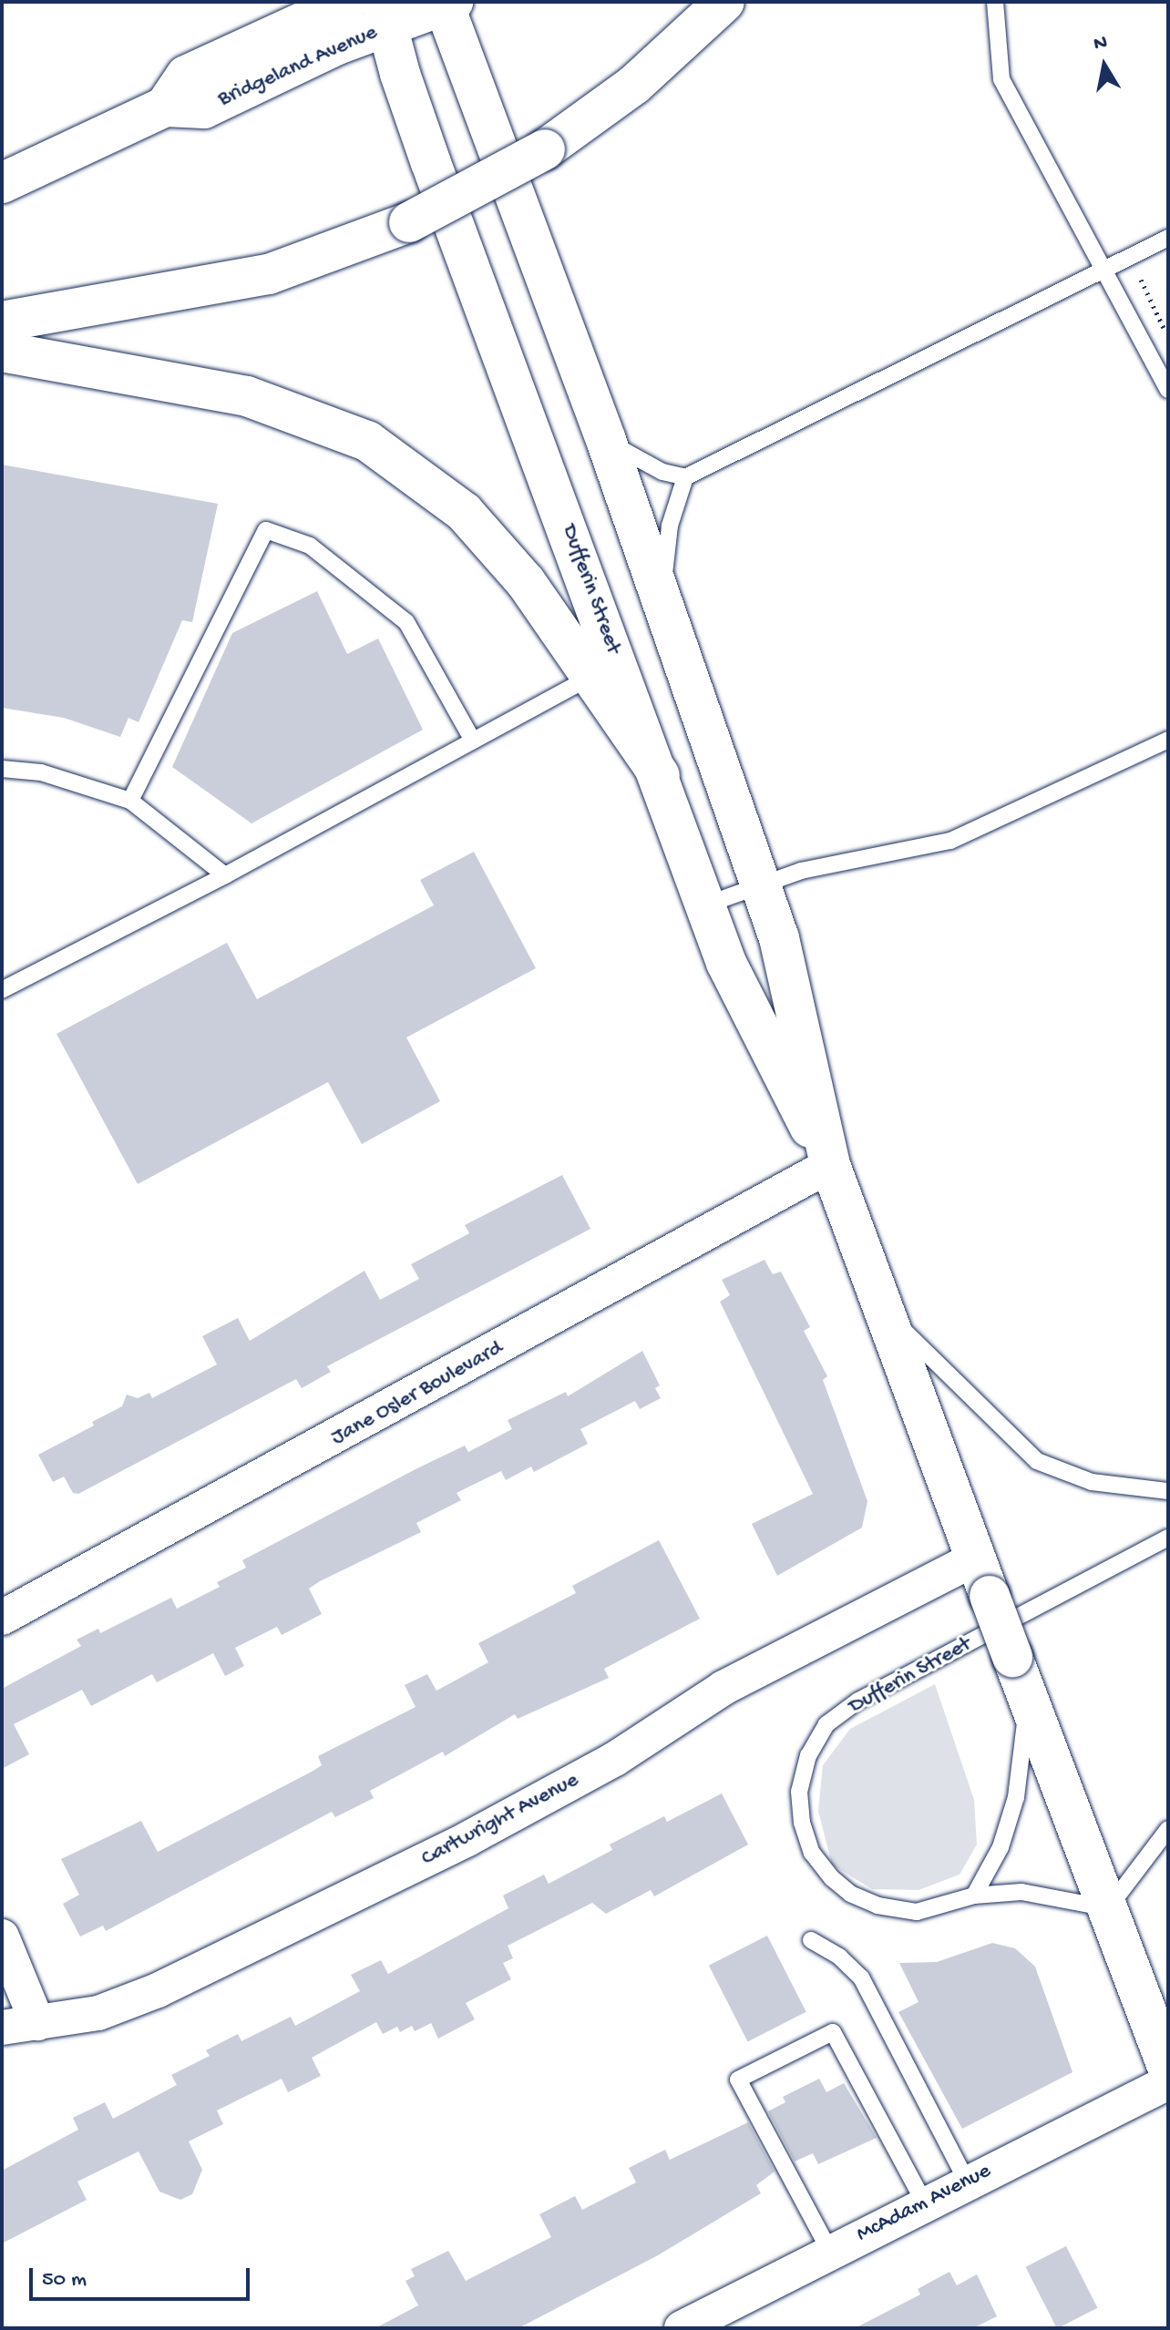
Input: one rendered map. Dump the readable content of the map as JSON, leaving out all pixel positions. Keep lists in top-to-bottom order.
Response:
{
  "streets": {
    "main road": ["Bridgeland Avenue", "Dufferin Street"],
    "street": ["Jane Osler Boulevard", "Cartwright Avenue", "McAdam Avenue"]
  },
  "crossings": [
    ["Bridgeland Avenue", "Dufferin Street"],
    ["Dufferin Street", "Jane Osler Boulevard"],
    ["Dufferin Street", "Cartwright Avenue"]
  ],
  "scale_bar": "50 m",
  "north": "top"
}
